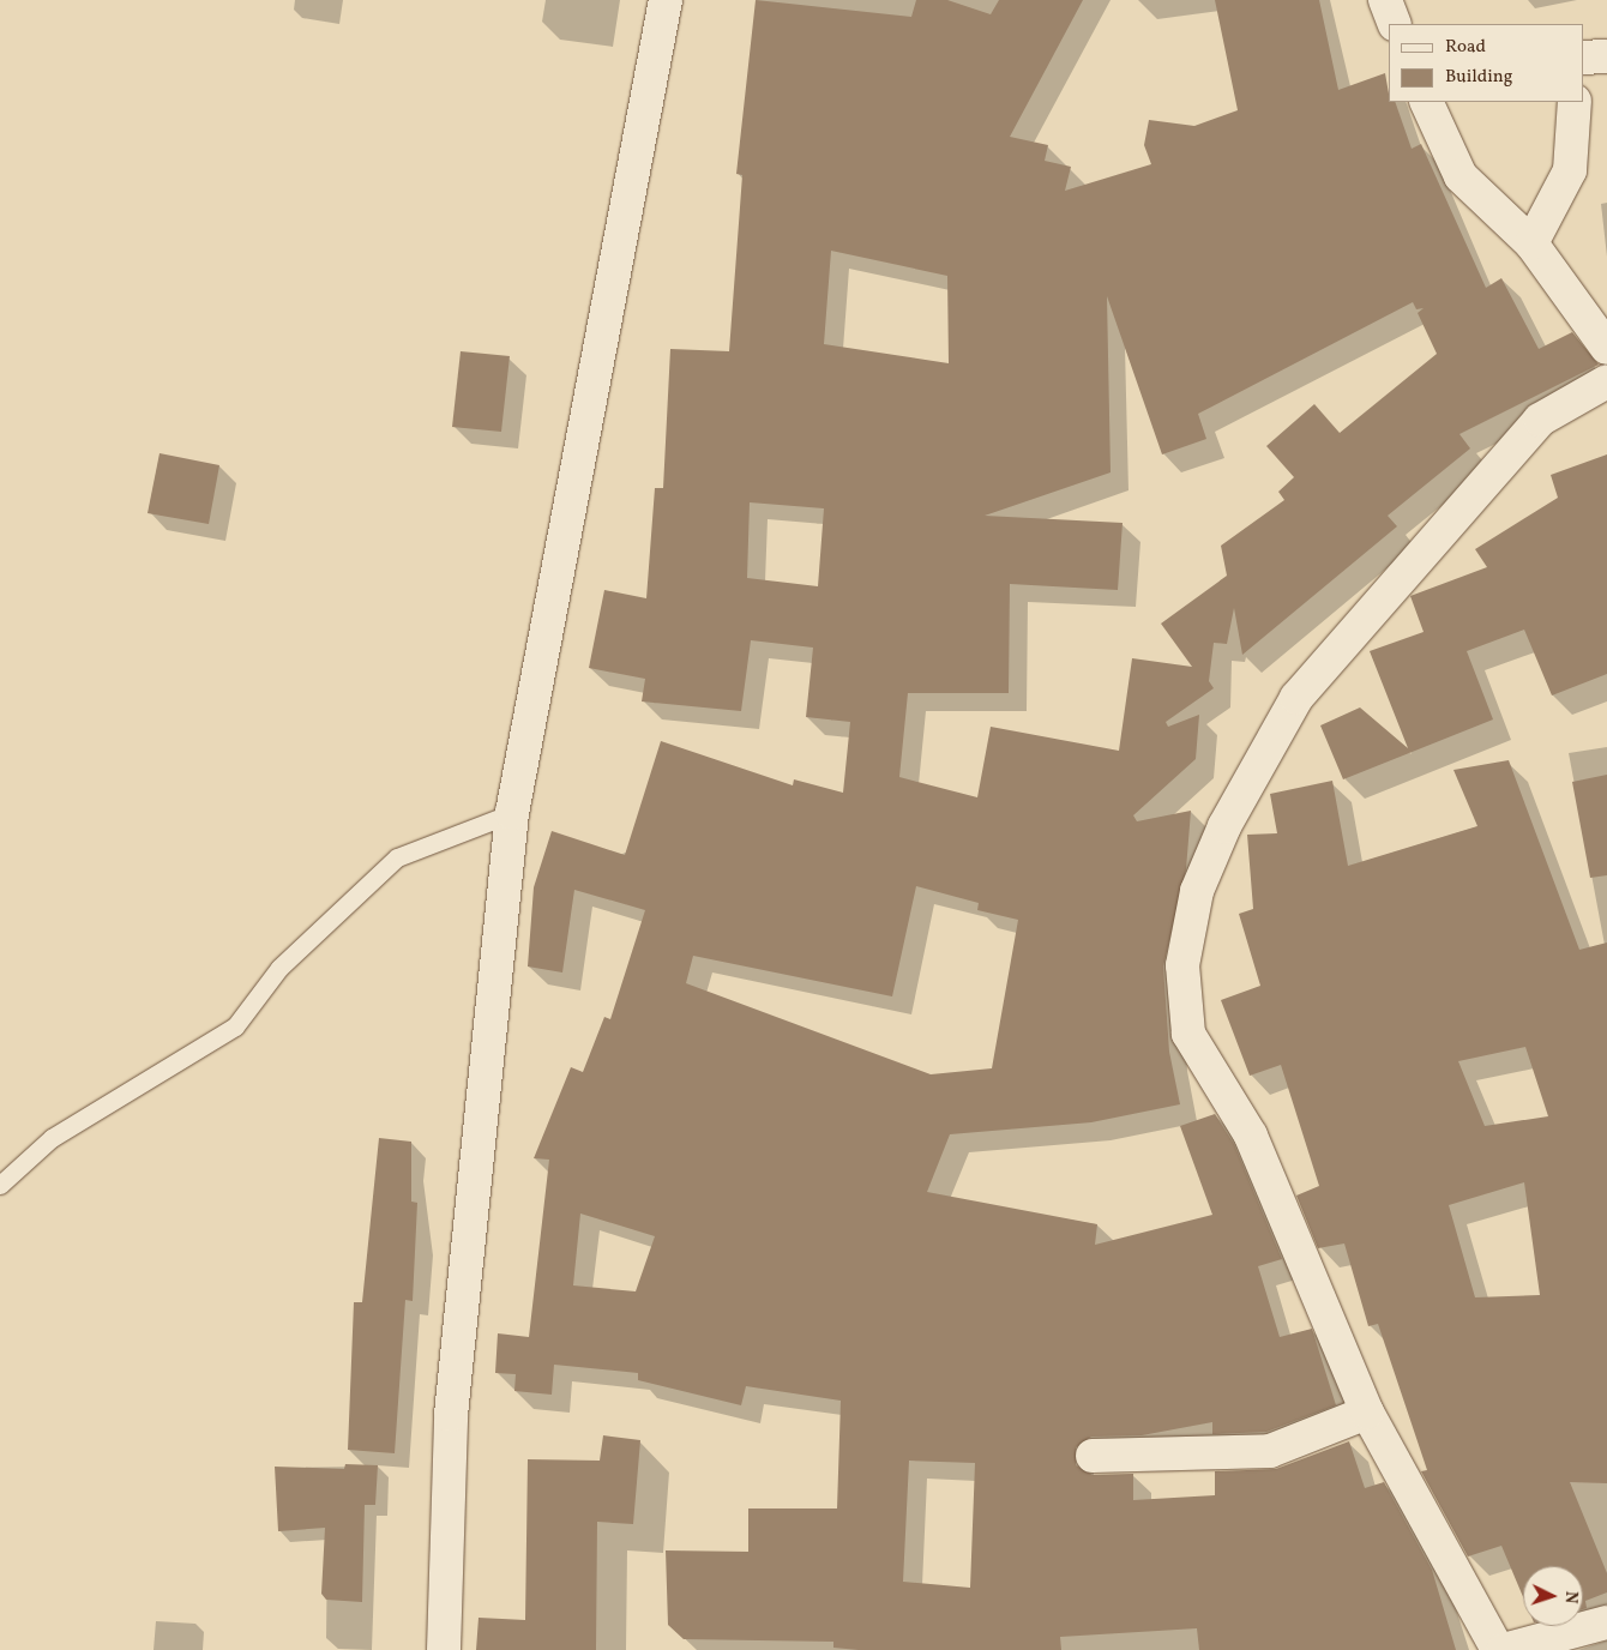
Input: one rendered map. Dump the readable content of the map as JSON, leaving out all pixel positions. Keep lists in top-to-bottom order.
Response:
{
  "legend": ["Road", "Building"],
  "north": "right"
}
